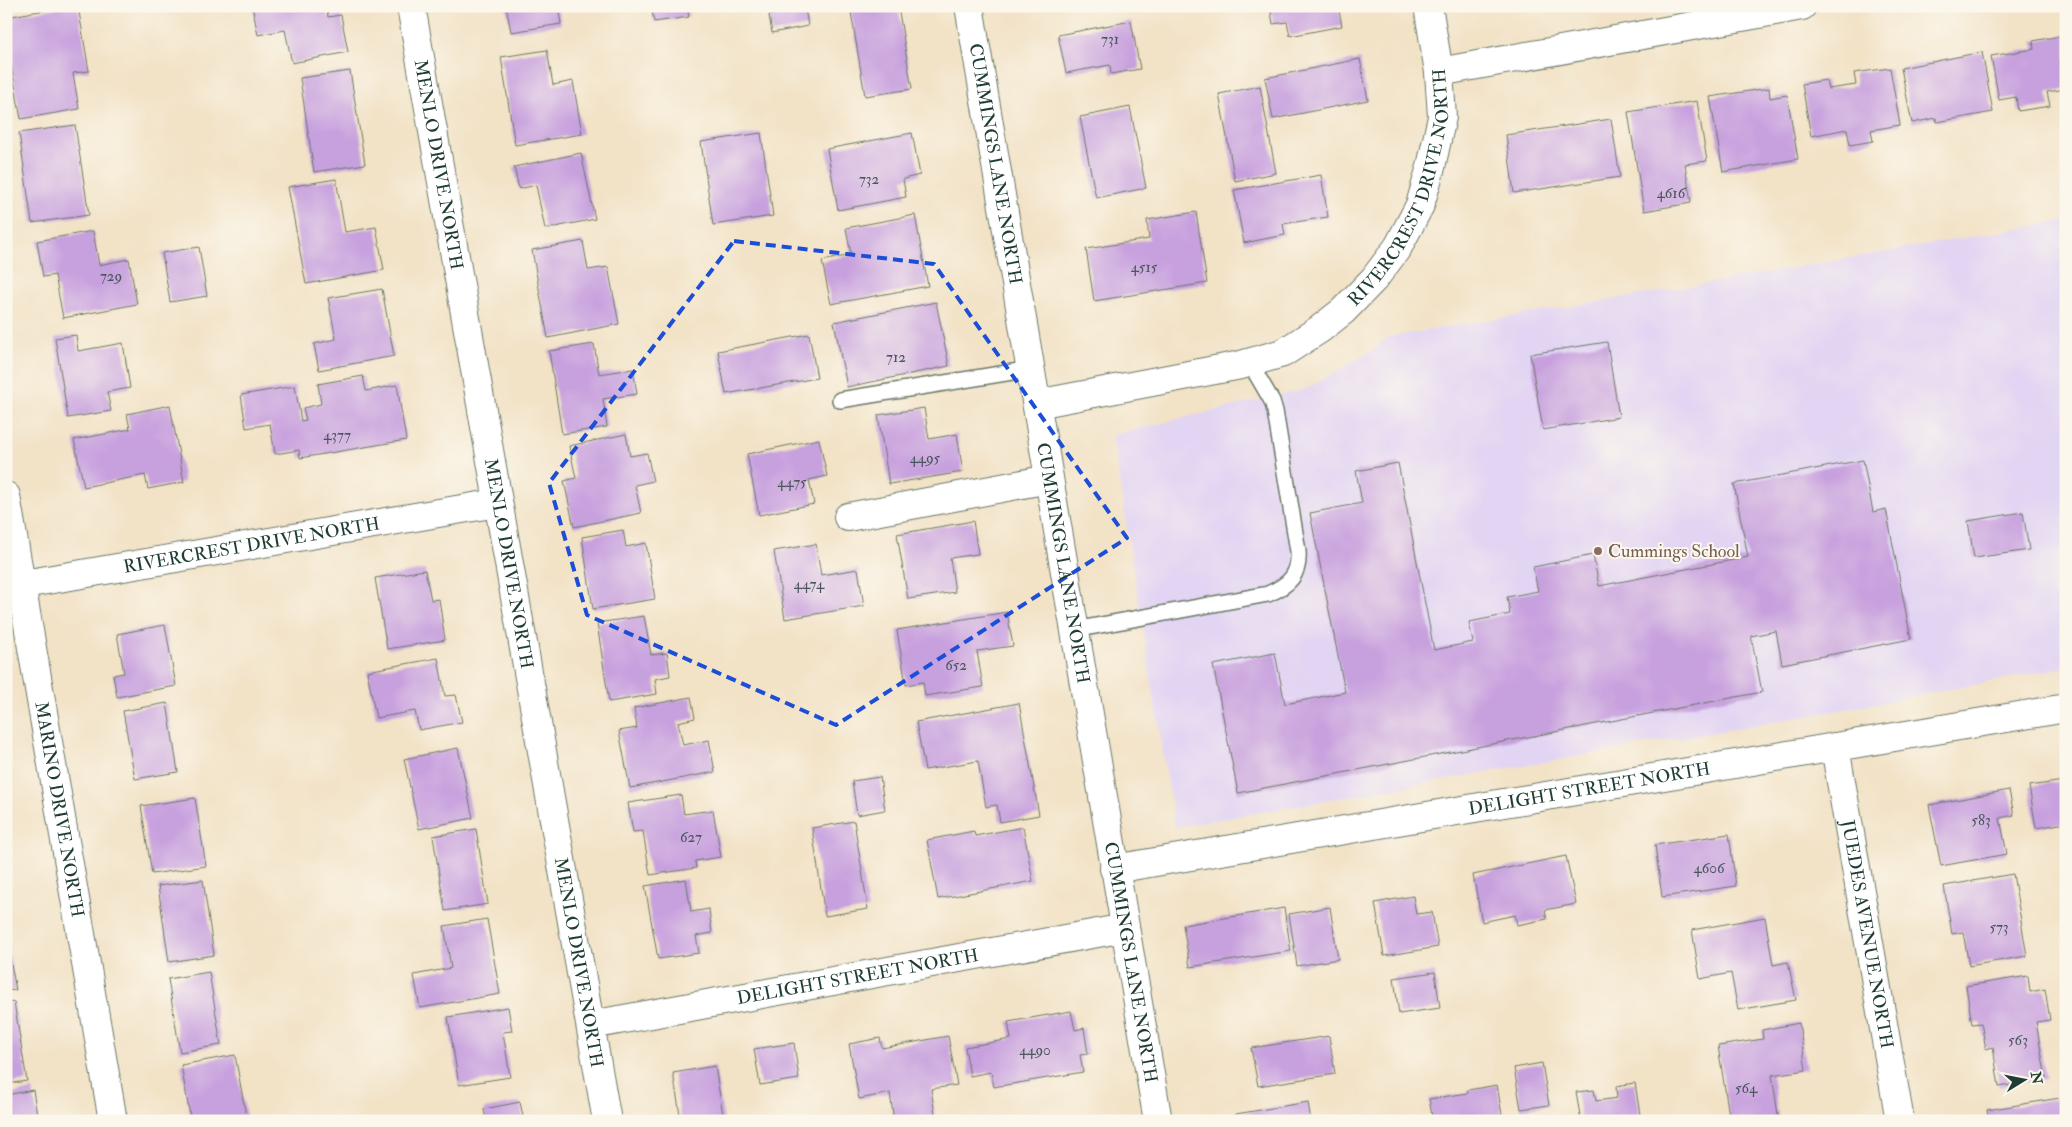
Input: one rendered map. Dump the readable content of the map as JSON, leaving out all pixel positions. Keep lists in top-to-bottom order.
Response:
{
  "streets": {
    "street": [
      "CUMMINGS LANE NORTH",
      "MENLO DRIVE NORTH",
      "RIVERCREST DRIVE NORTH",
      "DELIGHT STREET NORTH",
      "MARINO DRIVE NORTH",
      "JUEDES AVENUE NORTH"
    ]
  },
  "crossings": [
    ["CUMMINGS LANE NORTH", "RIVERCREST DRIVE NORTH"],
    ["CUMMINGS LANE NORTH", "DELIGHT STREET NORTH"],
    ["MENLO DRIVE NORTH", "RIVERCREST DRIVE NORTH"],
    ["MENLO DRIVE NORTH", "DELIGHT STREET NORTH"],
    ["RIVERCREST DRIVE NORTH", "MARINO DRIVE NORTH"],
    ["DELIGHT STREET NORTH", "JUEDES AVENUE NORTH"]
  ],
  "places": ["Cummings School"],
  "house_numbers": [
    "731",
    "732",
    "4616",
    "4515",
    "729",
    "712",
    "4377",
    "4495",
    "4475",
    "4474",
    "652",
    "583",
    "627",
    "4606",
    "573",
    "563",
    "4490",
    "564"
  ],
  "north": "right"
}
